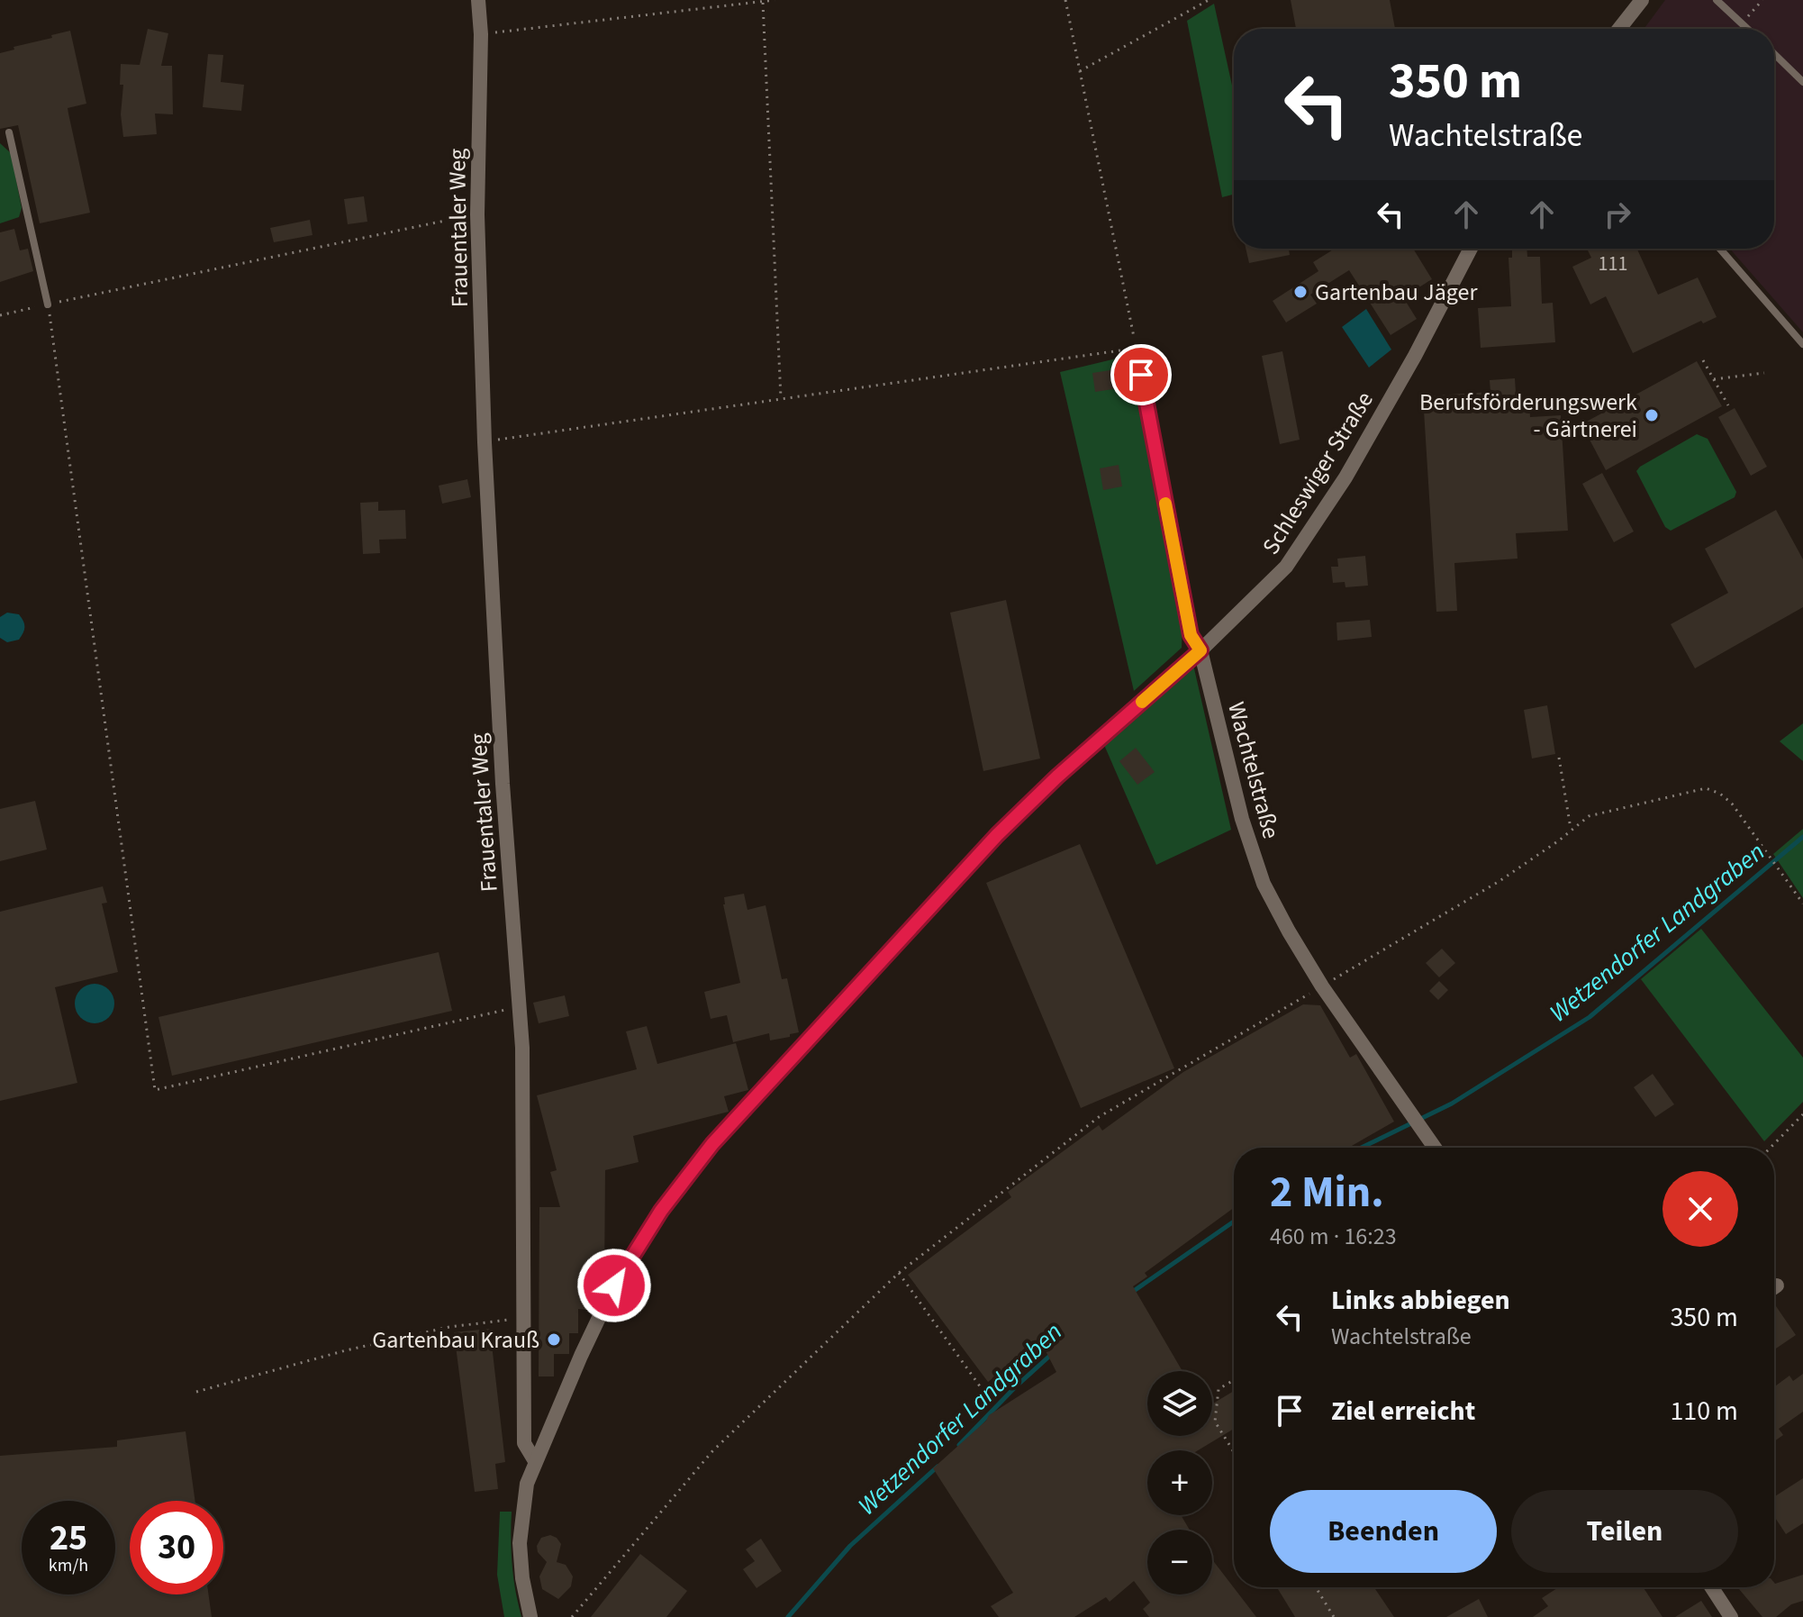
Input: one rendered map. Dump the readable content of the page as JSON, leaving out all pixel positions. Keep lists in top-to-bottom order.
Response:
{
  "streets": {
    "street": ["Frauentaler Weg", "Schleswiger Straße", "Wachtelstraße"]
  },
  "crossings": [
    ["Frauentaler Weg", "Schleswiger Straße"],
    ["Schleswiger Straße", "Wachtelstraße"]
  ],
  "water": ["Wetzendorfer Landgraben"],
  "places": ["Gartenbau Jäger", "Berufsförderungswerk - Gärtnerei", "Gartenbau Krauß"],
  "house_numbers": ["111"],
  "page": {
    "turn": ["350 m", "Wachtelstraße"],
    "heading": ["2 Min.", "460 m · 16:23"],
    "list": [
      {
        "name": "Links abbiegen",
        "note": "Wachtelstraße",
        "value": "350 m"
      },
      {
        "name": "Ziel erreicht",
        "value": "110 m"
      }
    ],
    "map_buttons": ["+", "−"],
    "buttons": ["Beenden", "Teilen"],
    "speed": "25 km/h",
    "limit": "30"
  }
}
